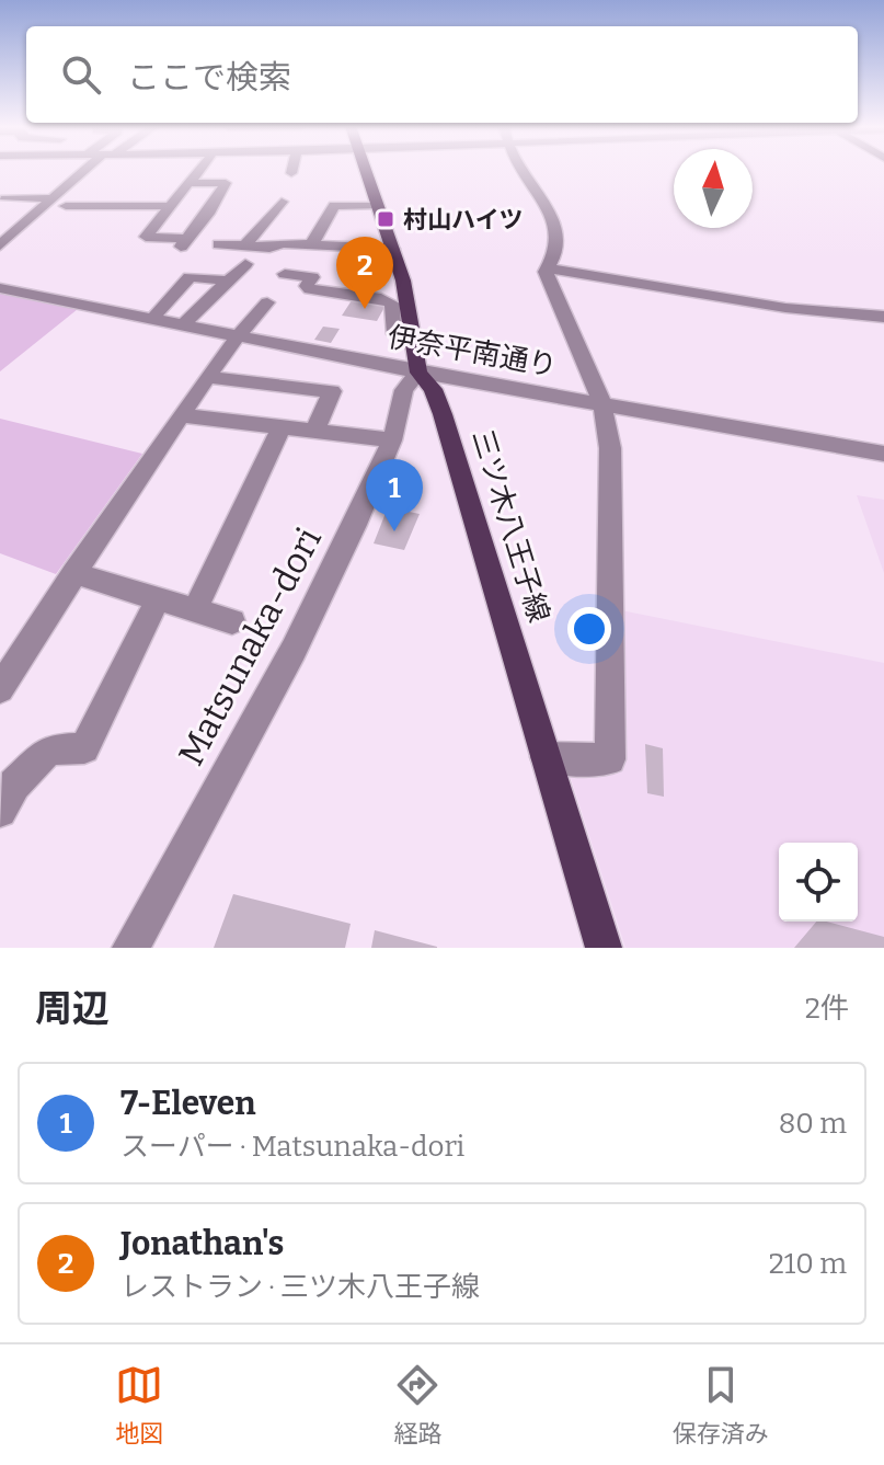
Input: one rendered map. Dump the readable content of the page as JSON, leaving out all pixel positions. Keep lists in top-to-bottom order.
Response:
{
  "streets": {
    "main road": ["三ツ木八王子線"],
    "street": ["伊奈平南通り", "Matsunaka-dori"]
  },
  "crossings": [
    ["伊奈平南通り", "三ツ木八王子線"],
    ["伊奈平南通り", "Matsunaka-dori"],
    ["三ツ木八王子線", "Matsunaka-dori"]
  ],
  "places": {
    "transit": ["村山ハイツ"]
  },
  "north": "top",
  "page": {
    "search": "ここで検索",
    "pins": ["2", "1"],
    "heading": ["周辺", "2件"],
    "list": [
      {
        "mark": "1",
        "name": "7-Eleven",
        "note": "スーパー · Matsunaka-dori",
        "value": "80 m"
      },
      {
        "mark": "2",
        "name": "Jonathan's",
        "note": "レストラン · 三ツ木八王子線",
        "value": "210 m"
      }
    ],
    "nav": ["地図", "経路", "保存済み"]
  }
}
